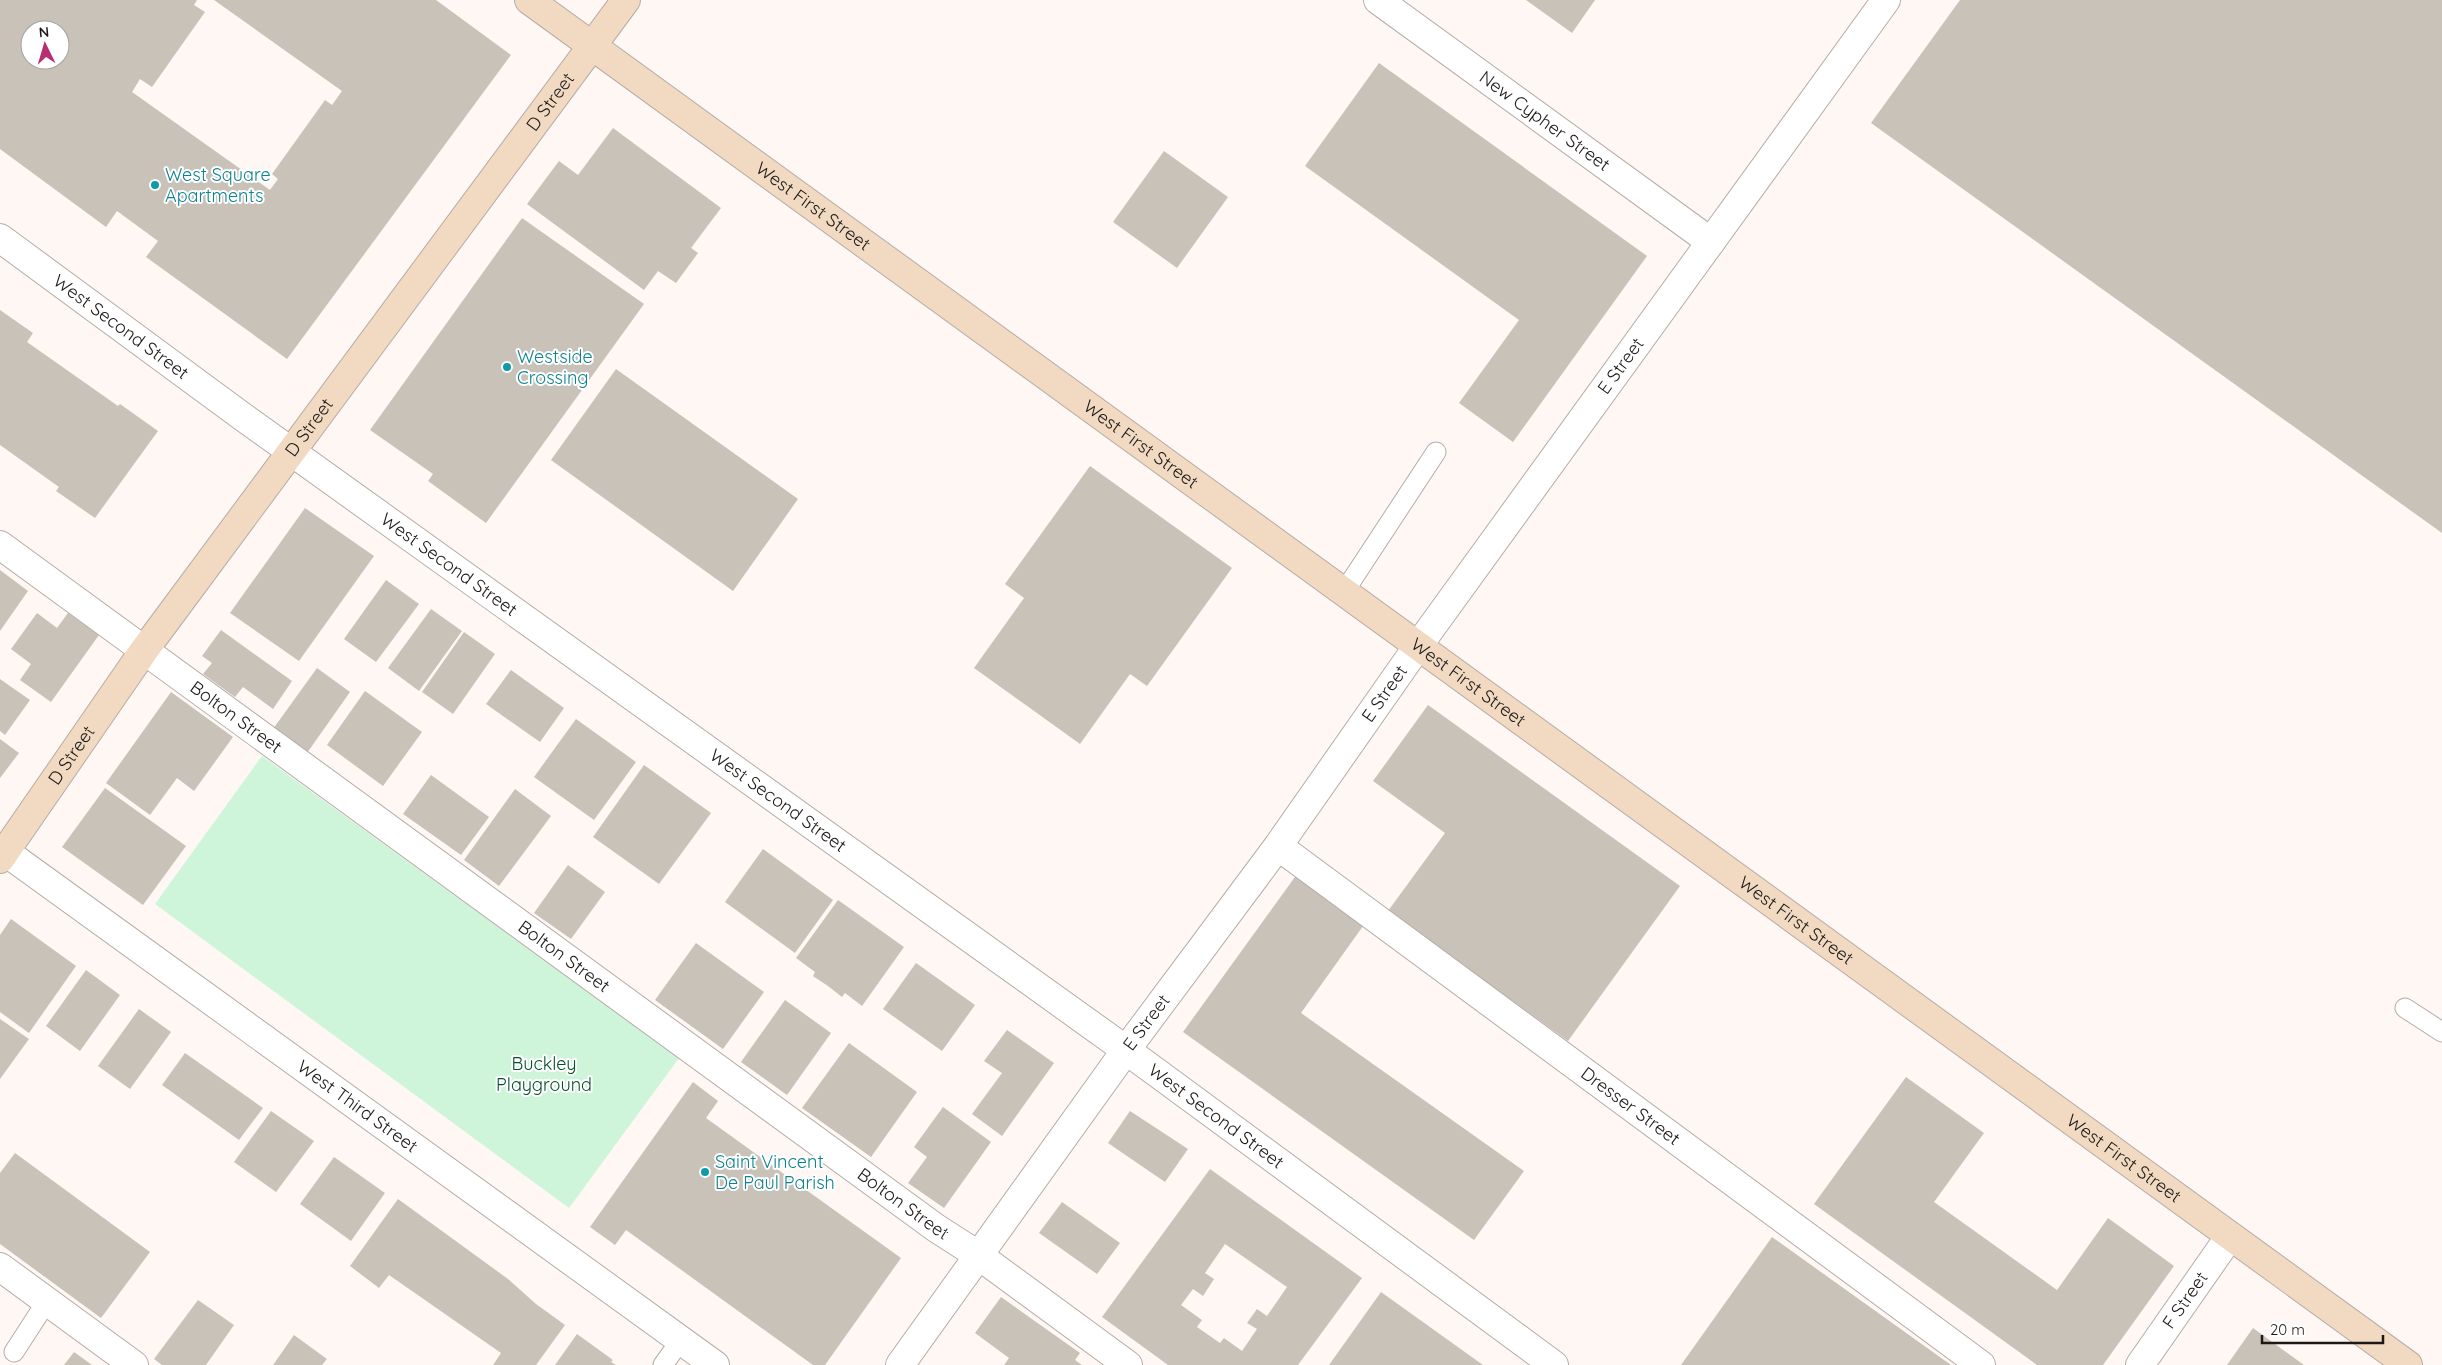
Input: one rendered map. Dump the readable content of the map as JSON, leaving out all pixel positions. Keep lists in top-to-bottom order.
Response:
{
  "streets": {
    "main road": ["D Street", "West First Street"],
    "street": [
      "New Cypher Street",
      "West Second Street",
      "E Street",
      "Bolton Street",
      "West Third Street",
      "Dresser Street",
      "F Street"
    ]
  },
  "crossings": [
    ["D Street", "West First Street"],
    ["D Street", "West Second Street"],
    ["D Street", "Bolton Street"],
    ["D Street", "West Third Street"],
    ["New Cypher Street", "E Street"],
    ["West First Street", "E Street"],
    ["West First Street", "F Street"],
    ["West Second Street", "E Street"],
    ["E Street", "Bolton Street"],
    ["E Street", "Dresser Street"]
  ],
  "parks": ["Buckley Playground"],
  "places": ["West Square Apartments", "Westside Crossing", "Saint Vincent De Paul Parish"],
  "scale_bar": "20 m",
  "north": "top"
}
